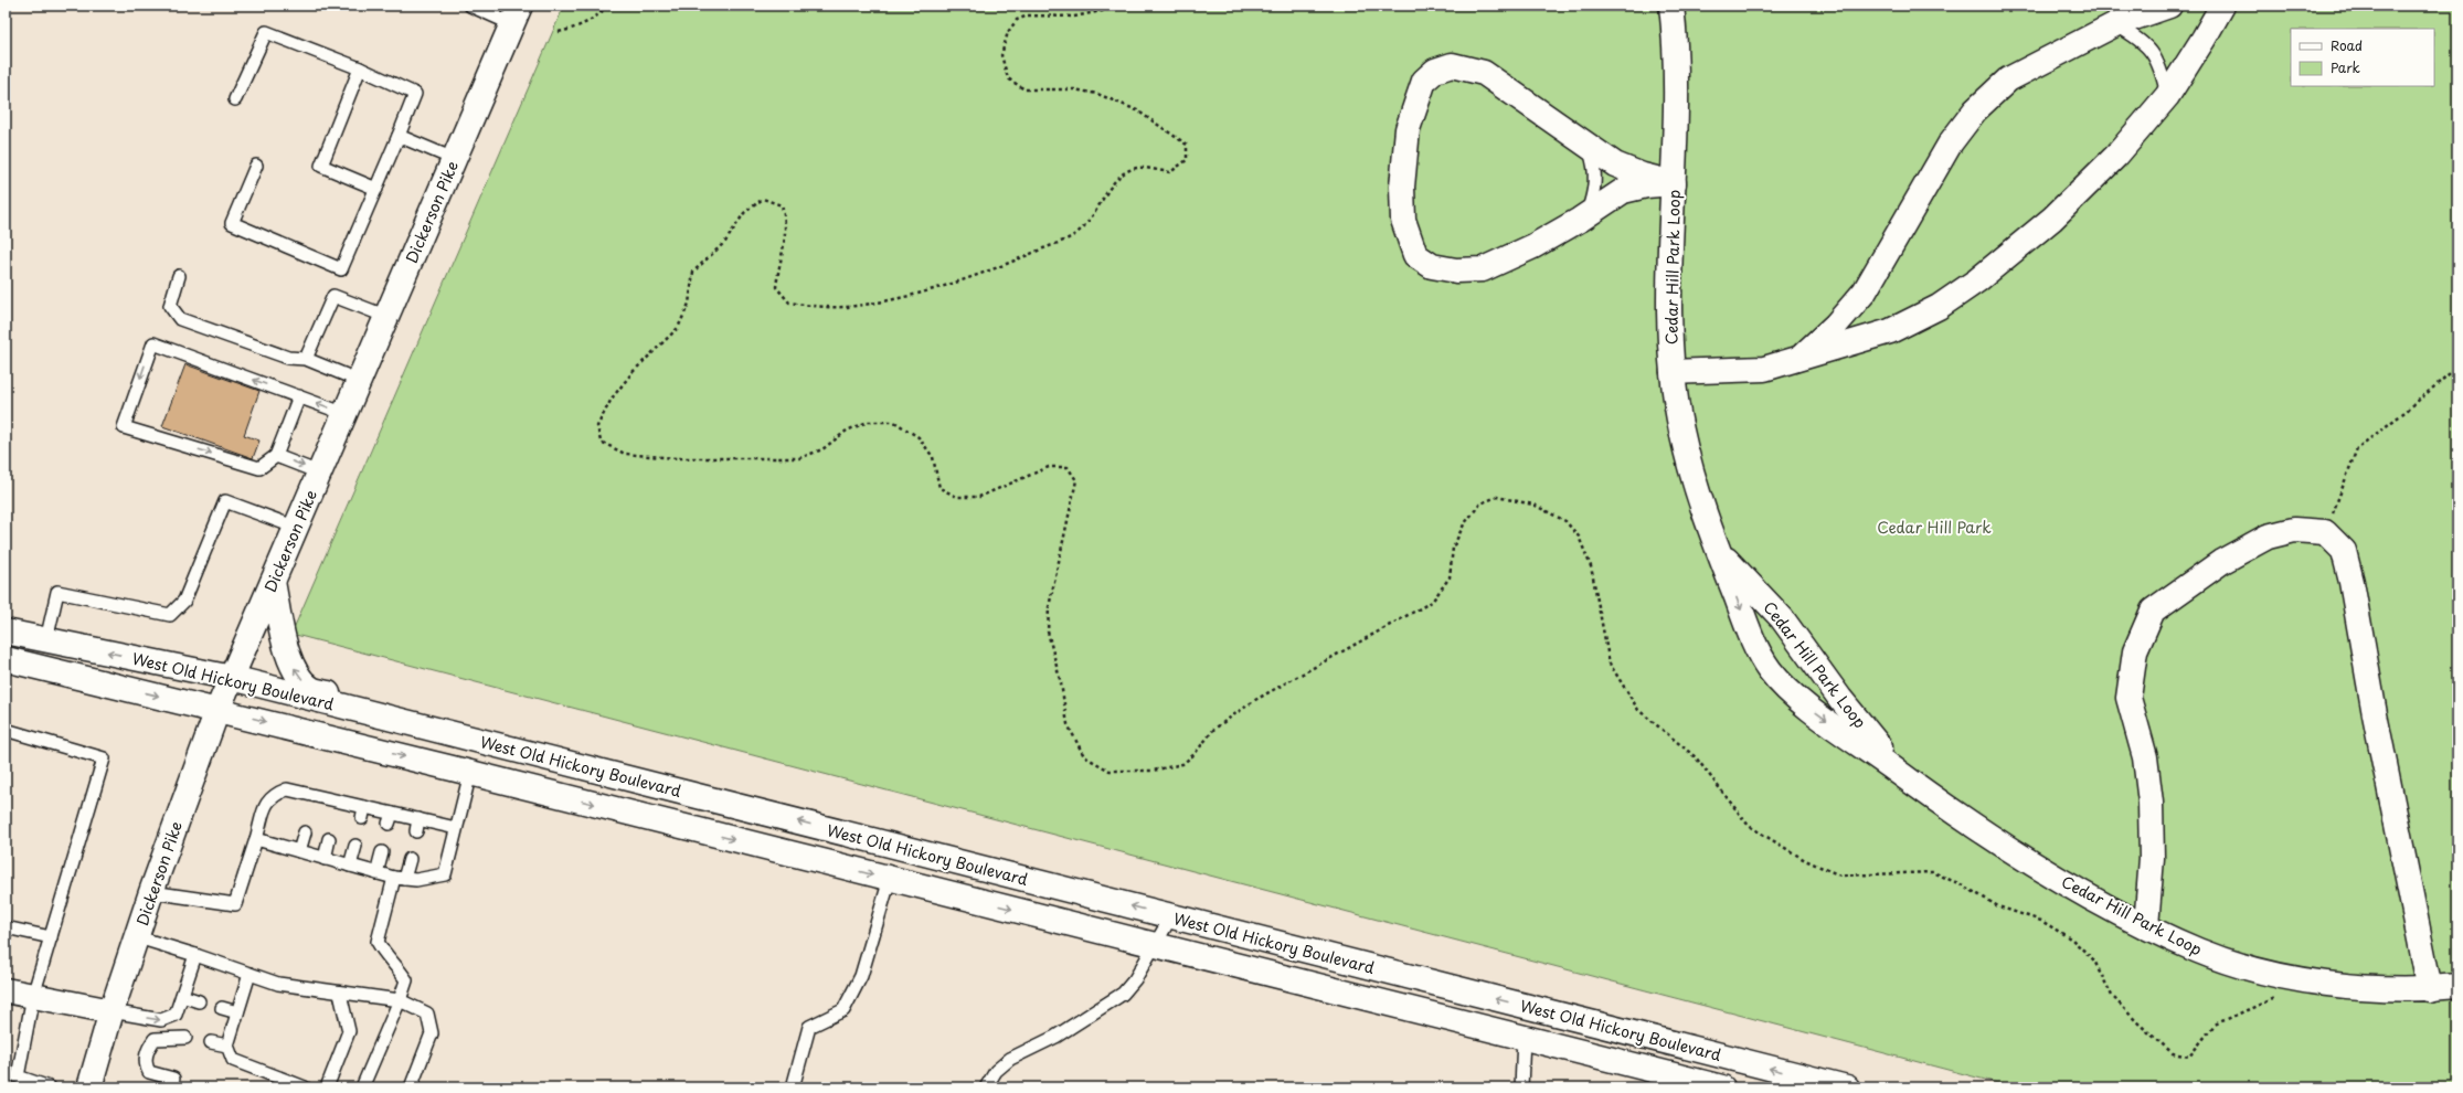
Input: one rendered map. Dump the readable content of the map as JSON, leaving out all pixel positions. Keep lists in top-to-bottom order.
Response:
{
  "streets": {
    "main road": ["Dickerson Pike", "Cedar Hill Park Loop", "West Old Hickory Boulevard"]
  },
  "crossings": [
    ["Dickerson Pike", "West Old Hickory Boulevard"]
  ],
  "parks": ["Cedar Hill Park"],
  "legend": ["Road", "Park"]
}
